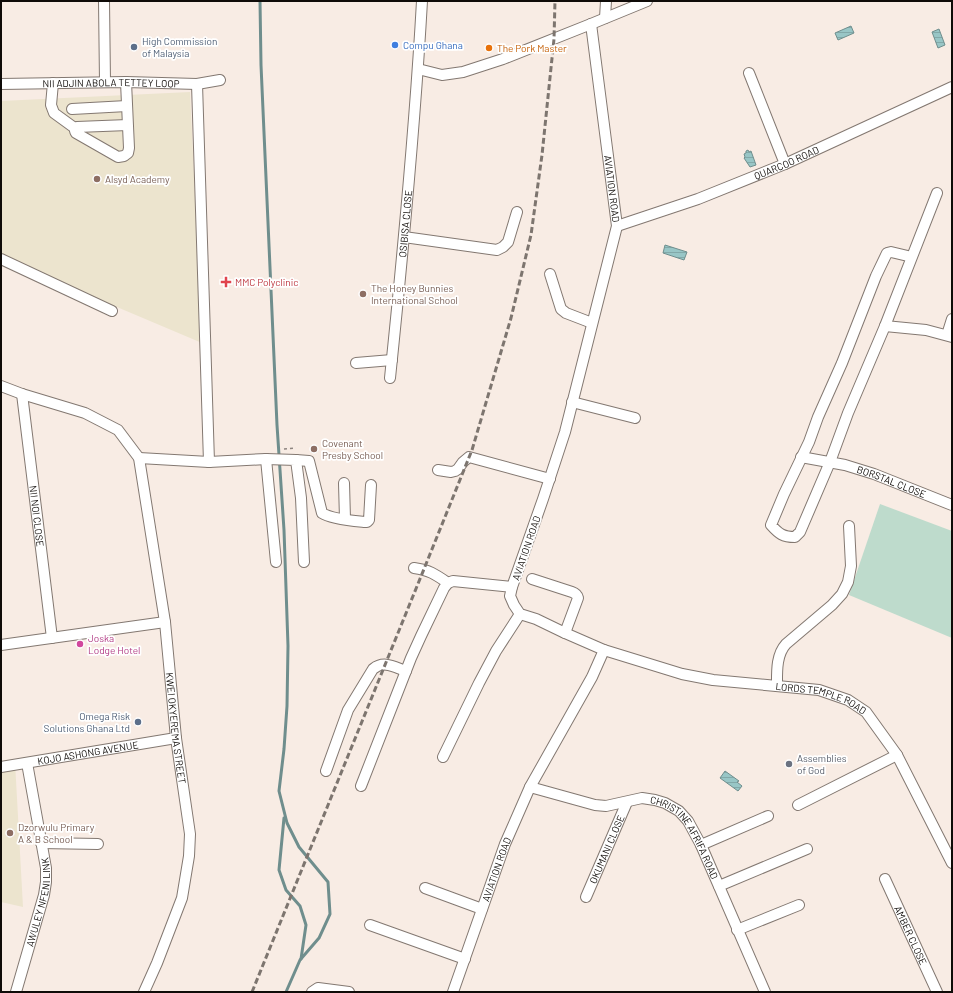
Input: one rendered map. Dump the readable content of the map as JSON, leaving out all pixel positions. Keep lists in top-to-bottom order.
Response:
{
  "streets": {
    "street": [
      "NII ADJIN ABOLA TETTEY LOOP",
      "QUARCOO ROAD",
      "AVIATION ROAD",
      "OSIBISA CLOSE",
      "BORSTAL CLOSE",
      "NII NOI CLOSE",
      "LORDS TEMPLE ROAD",
      "KWEI OKYEREMA STREET",
      "KOJO ASHONG AVENUE",
      "CHRISTINE AFRIFA ROAD",
      "OKUMANI CLOSE",
      "AWULEY NFENI LINK",
      "AMBER CLOSE"
    ]
  },
  "crossings": [
    ["QUARCOO ROAD", "AVIATION ROAD"],
    ["AVIATION ROAD", "LORDS TEMPLE ROAD"],
    ["AVIATION ROAD", "CHRISTINE AFRIFA ROAD"],
    ["KWEI OKYEREMA STREET", "KOJO ASHONG AVENUE"],
    ["KOJO ASHONG AVENUE", "AWULEY NFENI LINK"],
    ["CHRISTINE AFRIFA ROAD", "OKUMANI CLOSE"]
  ],
  "places": {
    "other": [
      "Compu Ghana",
      "High Commission of Malaysia",
      "The Pork Master",
      "Alsyd Academy",
      "The Honey Bunnies International School",
      "Covenant Presby School",
      "Joska Lodge Hotel",
      "Omega Risk Solutions Ghana Ltd",
      "Assemblies of God",
      "Dzorwulu Primary A & B School"
    ],
    "health": ["MMC Polyclinic"]
  }
}
